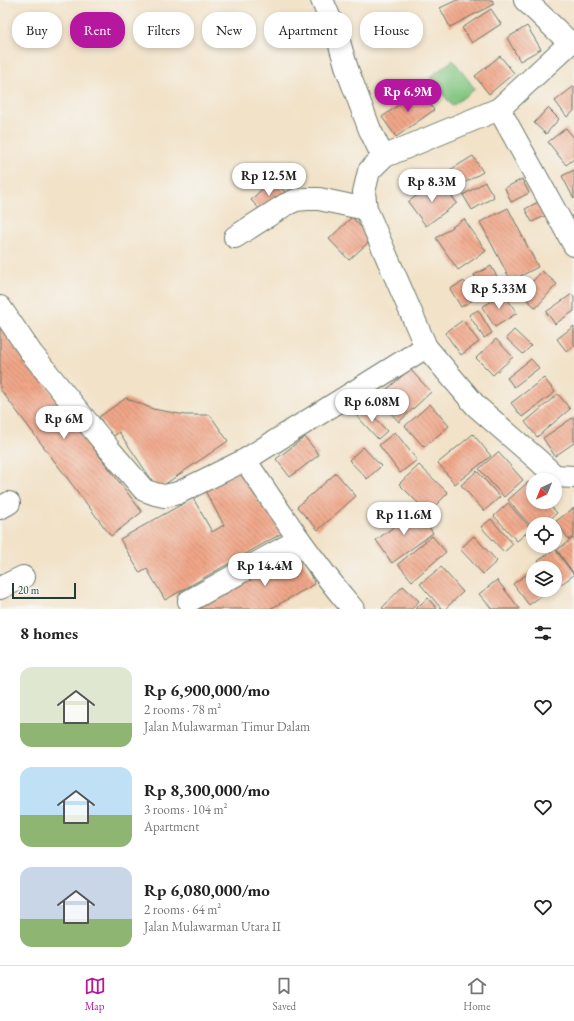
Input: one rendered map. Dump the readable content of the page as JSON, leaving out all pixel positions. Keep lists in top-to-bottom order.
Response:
{
  "scale_bar": "20 m",
  "north": "bottom left",
  "page": {
    "chip": [
      "Buy",
      "Rent",
      "Filters",
      "New",
      "Apartment",
      "House"
    ],
    "price": [
      "Rp 6.9M",
      "Rp 12.5M",
      "Rp 8.3M",
      "Rp 5.33M",
      "Rp 6.08M",
      "Rp 6M",
      "Rp 11.6M",
      "Rp 14.4M"
    ],
    "scale": "20 m",
    "heading": "8 homes",
    "list": [
      {
        "name": "Rp 6,900,000/mo",
        "note": "2 rooms · 78 m² · Jalan Mulawarman Timur Dalam"
      },
      {
        "name": "Rp 8,300,000/mo",
        "note": "3 rooms · 104 m² · Apartment"
      },
      {
        "name": "Rp 6,080,000/mo",
        "note": "2 rooms · 64 m² · Jalan Mulawarman Utara II"
      }
    ],
    "tabs": ["Map", "Saved", "Home"]
  }
}
